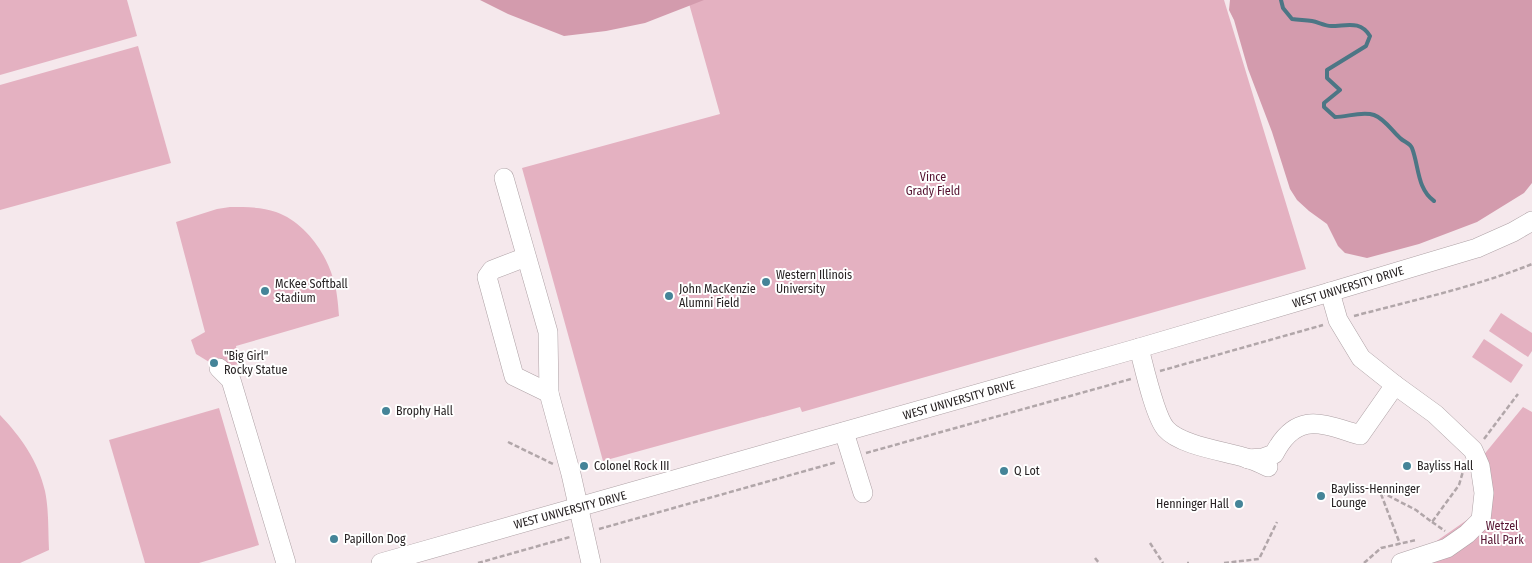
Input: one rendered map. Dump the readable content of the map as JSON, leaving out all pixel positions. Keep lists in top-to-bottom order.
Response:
{
  "streets": {
    "street": ["WEST UNIVERSITY DRIVE"]
  },
  "parks": ["Vince Grady Field", "Wetzel Hall Park"],
  "places": [
    "Western Illinois University",
    "McKee Softball Stadium",
    "John MacKenzie Alumni Field",
    "\"Big Girl\" Rocky Statue",
    "Brophy Hall",
    "Colonel Rock III",
    "Bayliss Hall",
    "Q Lot",
    "Bayliss-Henninger Lounge",
    "Henninger Hall",
    "Papillon Dog"
  ]
}
